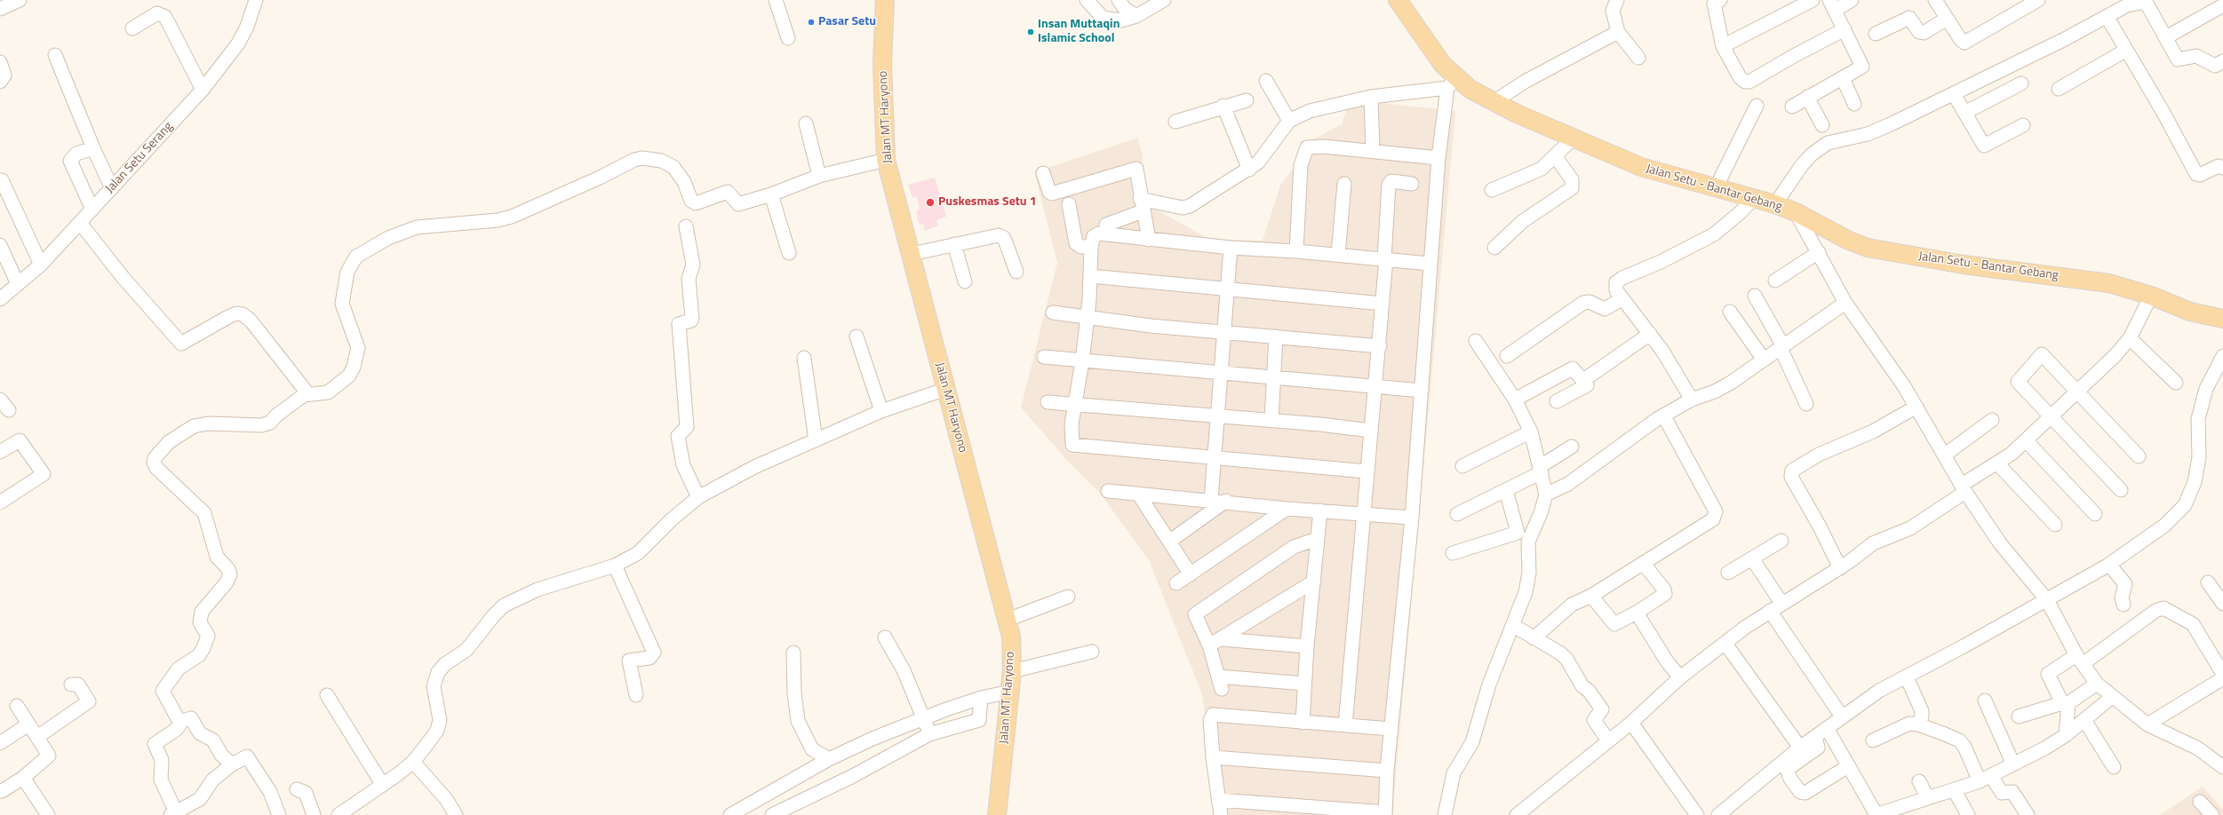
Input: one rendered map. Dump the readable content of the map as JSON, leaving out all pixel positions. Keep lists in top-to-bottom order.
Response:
{
  "streets": {
    "main road": ["Jalan MT Haryono", "Jalan Setu - Bantar Gebang"],
    "street": ["Jalan Setu Serang"]
  },
  "places": ["Pasar Setu", "Insan Muttaqin Islamic School", "Puskesmas Setu 1"]
}
